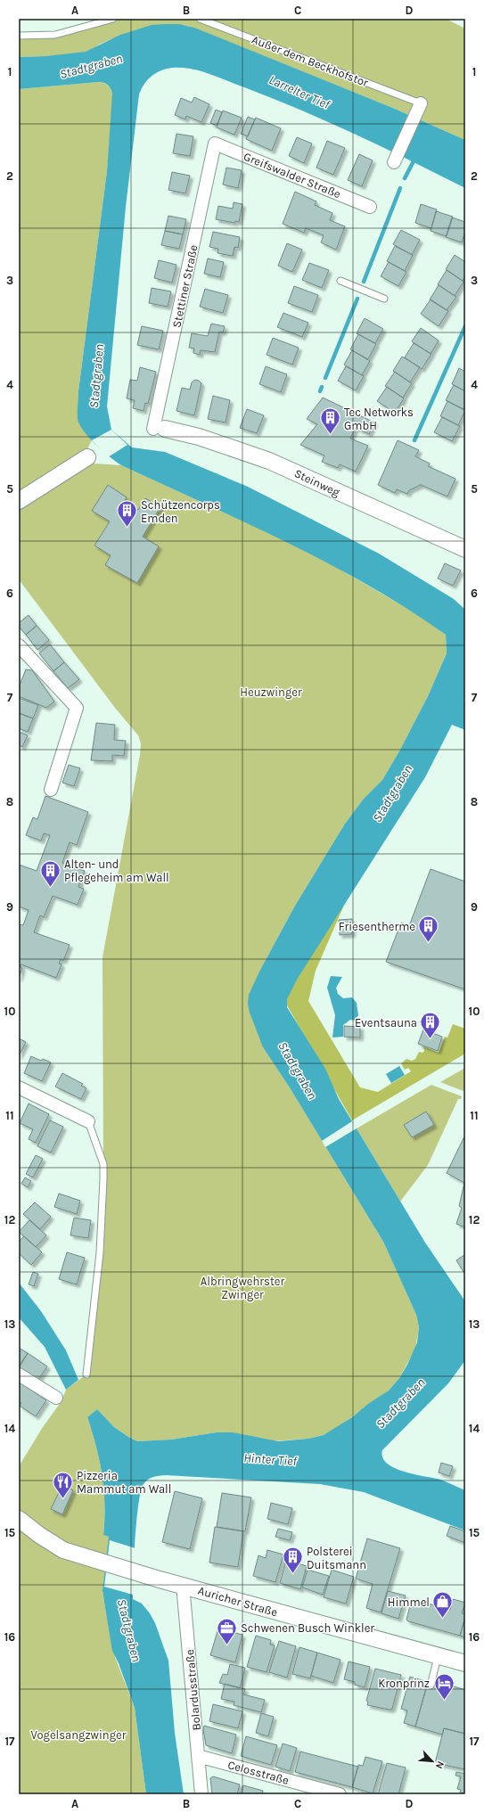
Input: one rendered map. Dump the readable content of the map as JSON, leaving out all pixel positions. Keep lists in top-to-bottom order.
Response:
{
  "streets": {
    "street": [
      "Greifswalder Straße",
      "Stettiner Straße",
      "Steinweg",
      "Auricher Straße",
      "Bolardusstraße",
      "Celosstraße"
    ],
    "lane": ["Außer dem Beckhofstor"]
  },
  "crossings": [
    ["Greifswalder Straße", "Stettiner Straße"],
    ["Stettiner Straße", "Steinweg"],
    ["Auricher Straße", "Bolardusstraße"],
    ["Bolardusstraße", "Celosstraße"]
  ],
  "water": ["Stadtgraben", "Larrelter Tief", "Hinter Tief"],
  "parks": ["Heuzwinger", "Albringwehrster Zwinger", "Vogelsangzwinger"],
  "places": {
    "building": [
      "Tec Networks GmbH",
      "Schützencorps Emden",
      "Alten- und Pflegeheim am Wall",
      "Friesentherme",
      "Eventsauna",
      "Polsterei Duitsmann"
    ],
    "restaurant": ["Pizzeria Mammut am Wall"],
    "shop": ["Himmel"],
    "office": ["Schwenen Busch Winkler"],
    "hotel": ["Kronprinz"]
  },
  "north": "bottom right",
  "grid": {
    "columns": [
      "A",
      "B",
      "C",
      "D"
    ],
    "rows": [
      "1",
      "2",
      "3",
      "4",
      "5",
      "6",
      "7",
      "8",
      "9",
      "10",
      "11",
      "12",
      "13",
      "14",
      "15",
      "16",
      "17"
    ]
  }
}
